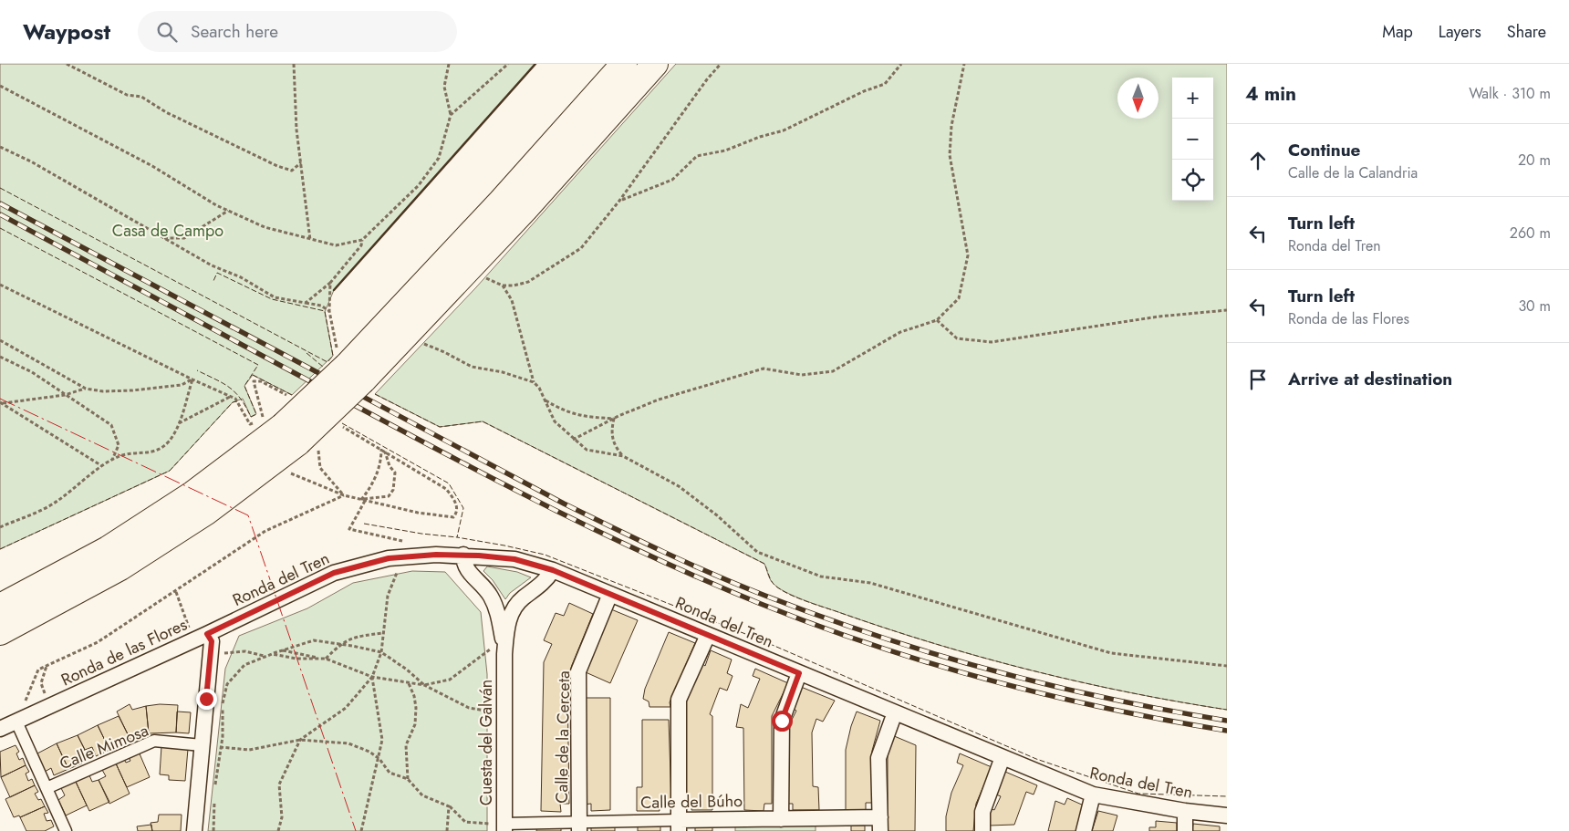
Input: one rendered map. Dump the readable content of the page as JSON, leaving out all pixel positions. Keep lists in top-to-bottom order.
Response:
{
  "streets": {
    "street": [
      "Ronda del Tren",
      "Ronda de las Flores",
      "Calle de la Cerceta",
      "Cuesta del Galván",
      "Calle Mimosa",
      "Calle del Búho"
    ]
  },
  "crossings": [
    ["Ronda del Tren", "Ronda de las Flores"],
    ["Ronda del Tren", "Calle de la Cerceta"],
    ["Ronda del Tren", "Cuesta del Galván"],
    ["Ronda de las Flores", "Calle Mimosa"],
    ["Calle de la Cerceta", "Calle del Búho"],
    ["Cuesta del Galván", "Calle del Búho"]
  ],
  "parks": ["Casa de Campo"],
  "north": "bottom",
  "page": {
    "header": "Waypost",
    "search": "Search here",
    "nav": ["Map", "Layers", "Share"],
    "heading": ["4 min", "Walk · 310 m"],
    "map_buttons": ["+", "−"],
    "list": [
      ["Continue", "Calle de la Calandria", "20 m"],
      ["Turn left", "Ronda del Tren", "260 m"],
      ["Turn left", "Ronda de las Flores", "30 m"],
      "Arrive at destination"
    ]
  }
}
